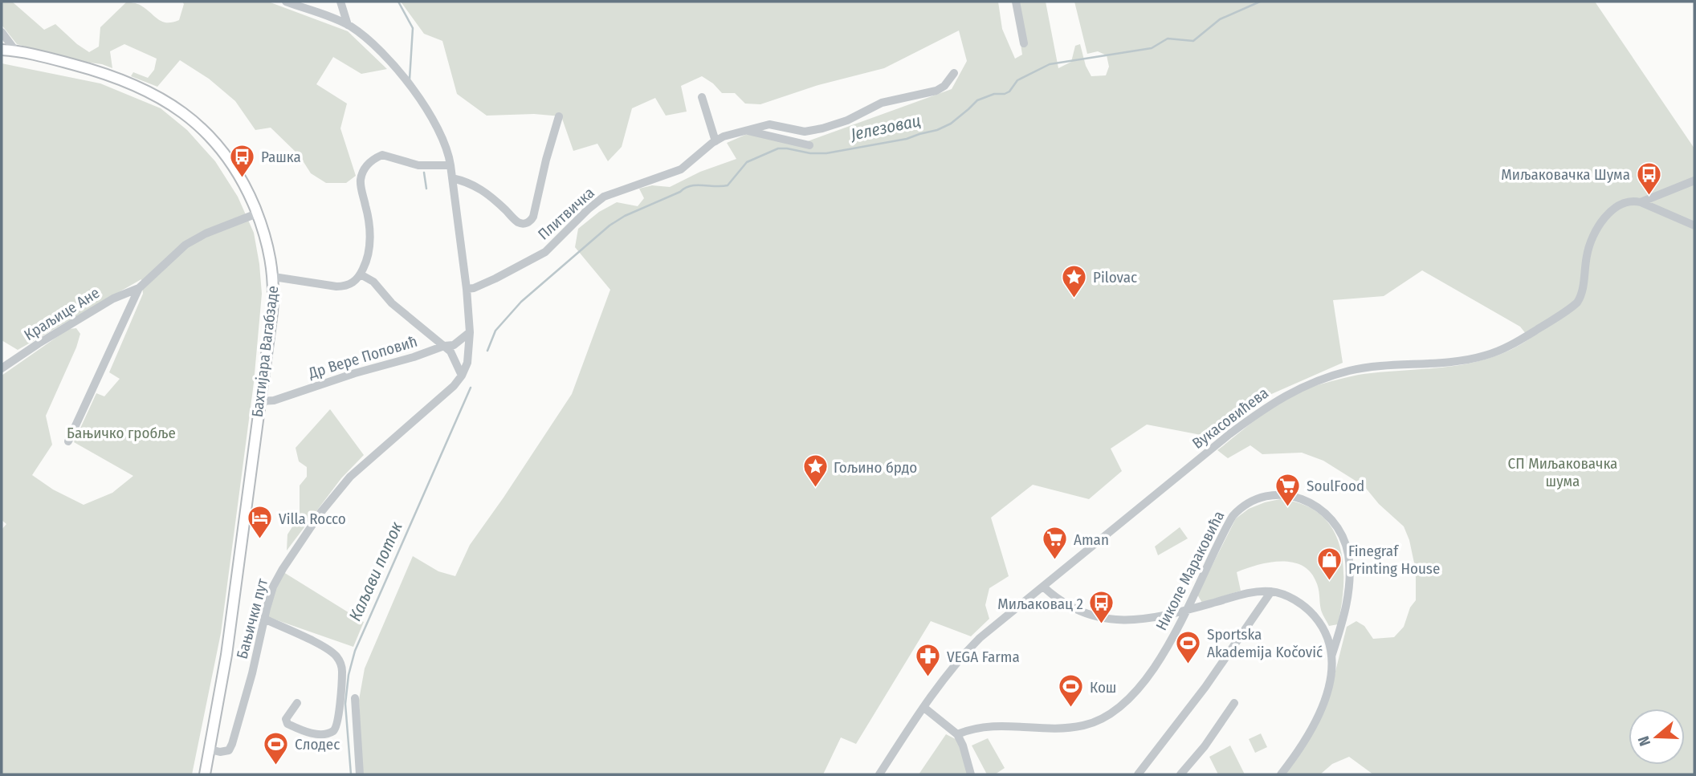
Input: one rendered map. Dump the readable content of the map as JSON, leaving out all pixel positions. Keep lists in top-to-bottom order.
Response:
{
  "streets": {
    "main road": ["Бахтијара Вагабзаде"],
    "street": [
      "Плитвичка",
      "Краљице Ане",
      "Др Вере Поповић",
      "Вукасовићева",
      "Николе Мараковића",
      "Бањички пут"
    ]
  },
  "crossings": [
    ["Бахтијара Вагабзаде", "Др Вере Поповић"],
    ["Бахтијара Вагабзаде", "Бањички пут"]
  ],
  "water": ["Јелезовац", "Каљави поток"],
  "parks": ["Бањичко гробље", "СП Миљаковачка шума"],
  "places": {
    "bus stop": ["Рашка", "Миљаковачка Шума", "Миљаковац 2"],
    "place": ["Pilovac", "Гољино брдо"],
    "supermarket": ["SoulFood", "Aman"],
    "hotel": ["Villa Rocco"],
    "shop": ["Finegraf Printing House"],
    "sports": ["Sportska Akademija Kočović", "Кош", "Слодес"],
    "pharmacy": ["VEGA Farma"]
  },
  "north": "left"
}
